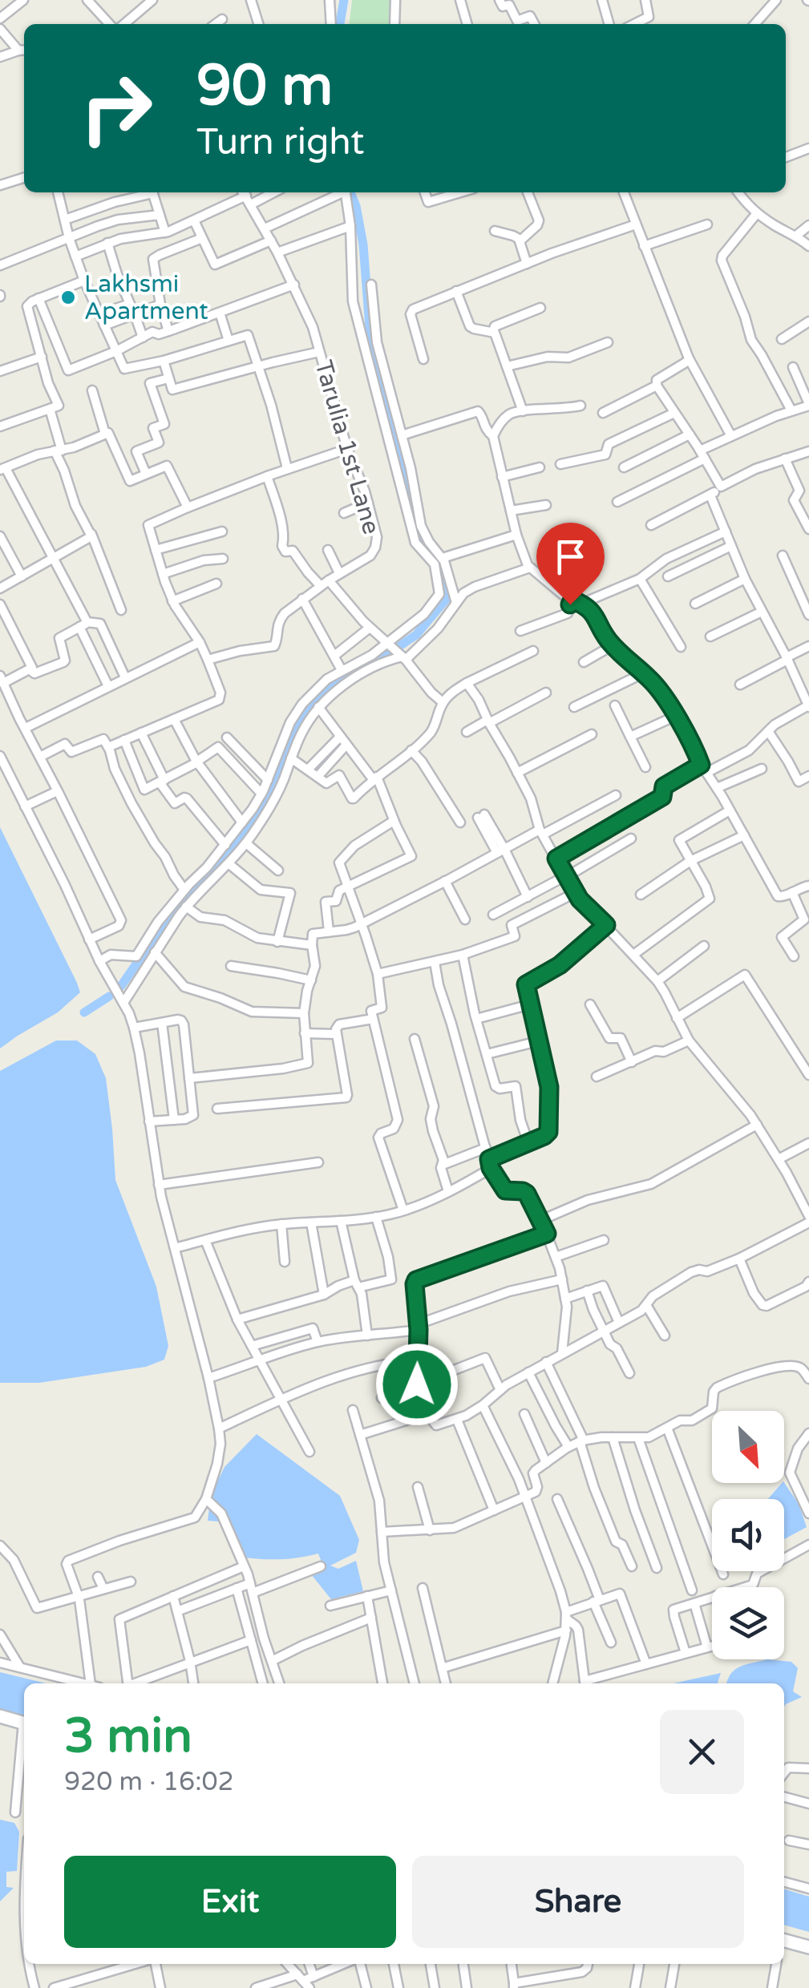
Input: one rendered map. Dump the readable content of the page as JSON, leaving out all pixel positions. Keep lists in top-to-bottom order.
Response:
{
  "streets": {
    "street": ["Tarulia 1st Lane"]
  },
  "places": ["Lakhsmi Apartment"],
  "north": "bottom right",
  "page": {
    "turn": ["90 m", "Turn right"],
    "heading": ["3 min", "920 m · 16:02"],
    "buttons": ["Exit", "Share"]
  }
}
